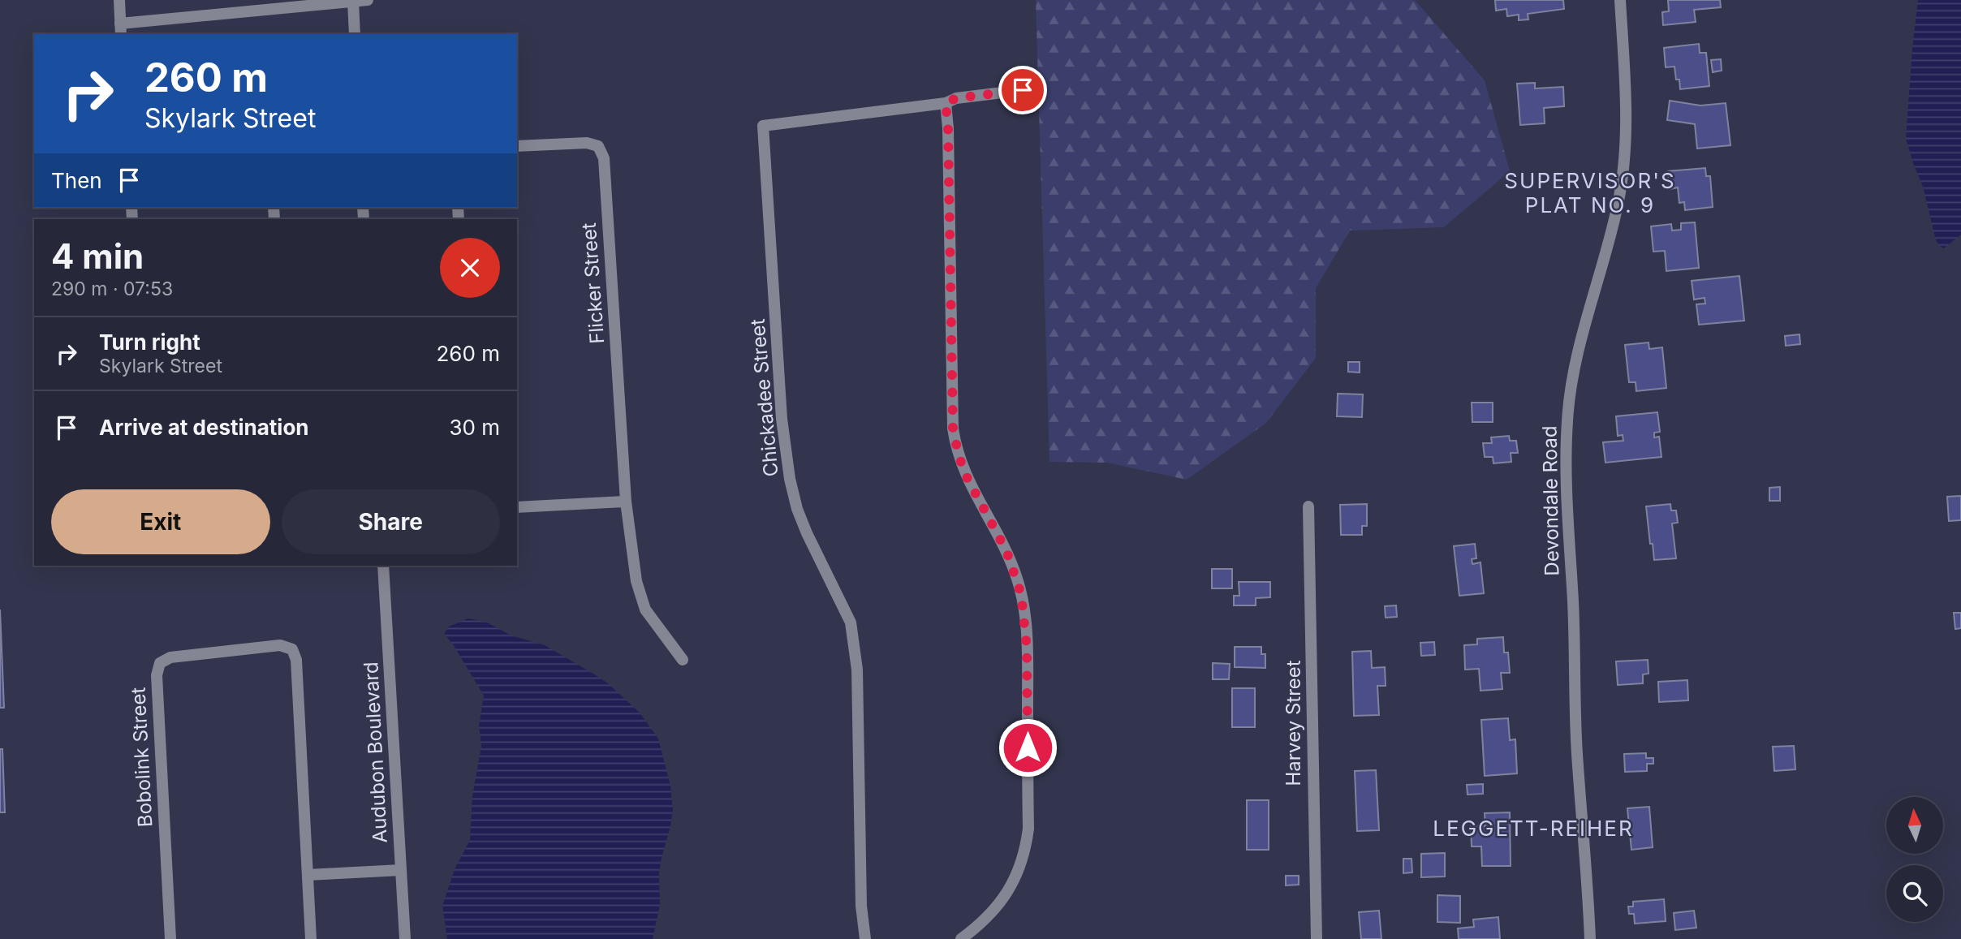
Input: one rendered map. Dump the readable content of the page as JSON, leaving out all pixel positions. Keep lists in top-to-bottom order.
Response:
{
  "streets": {
    "street": [
      "Flicker Street",
      "Chickadee Street",
      "Devondale Road",
      "Harvey Street",
      "Audubon Boulevard",
      "Bobolink Street"
    ]
  },
  "districts": ["SUPERVISOR'S PLAT NO. 9", "LEGGETT-REIHER"],
  "north": "top",
  "page": {
    "turn": ["260 m", "Skylark Street"],
    "then": "Then",
    "heading": ["4 min", "290 m · 07:53"],
    "list": [
      {
        "name": "Turn right",
        "note": "Skylark Street",
        "value": "260 m"
      },
      {
        "name": "Arrive at destination",
        "value": "30 m"
      }
    ],
    "buttons": ["Exit", "Share"]
  }
}
